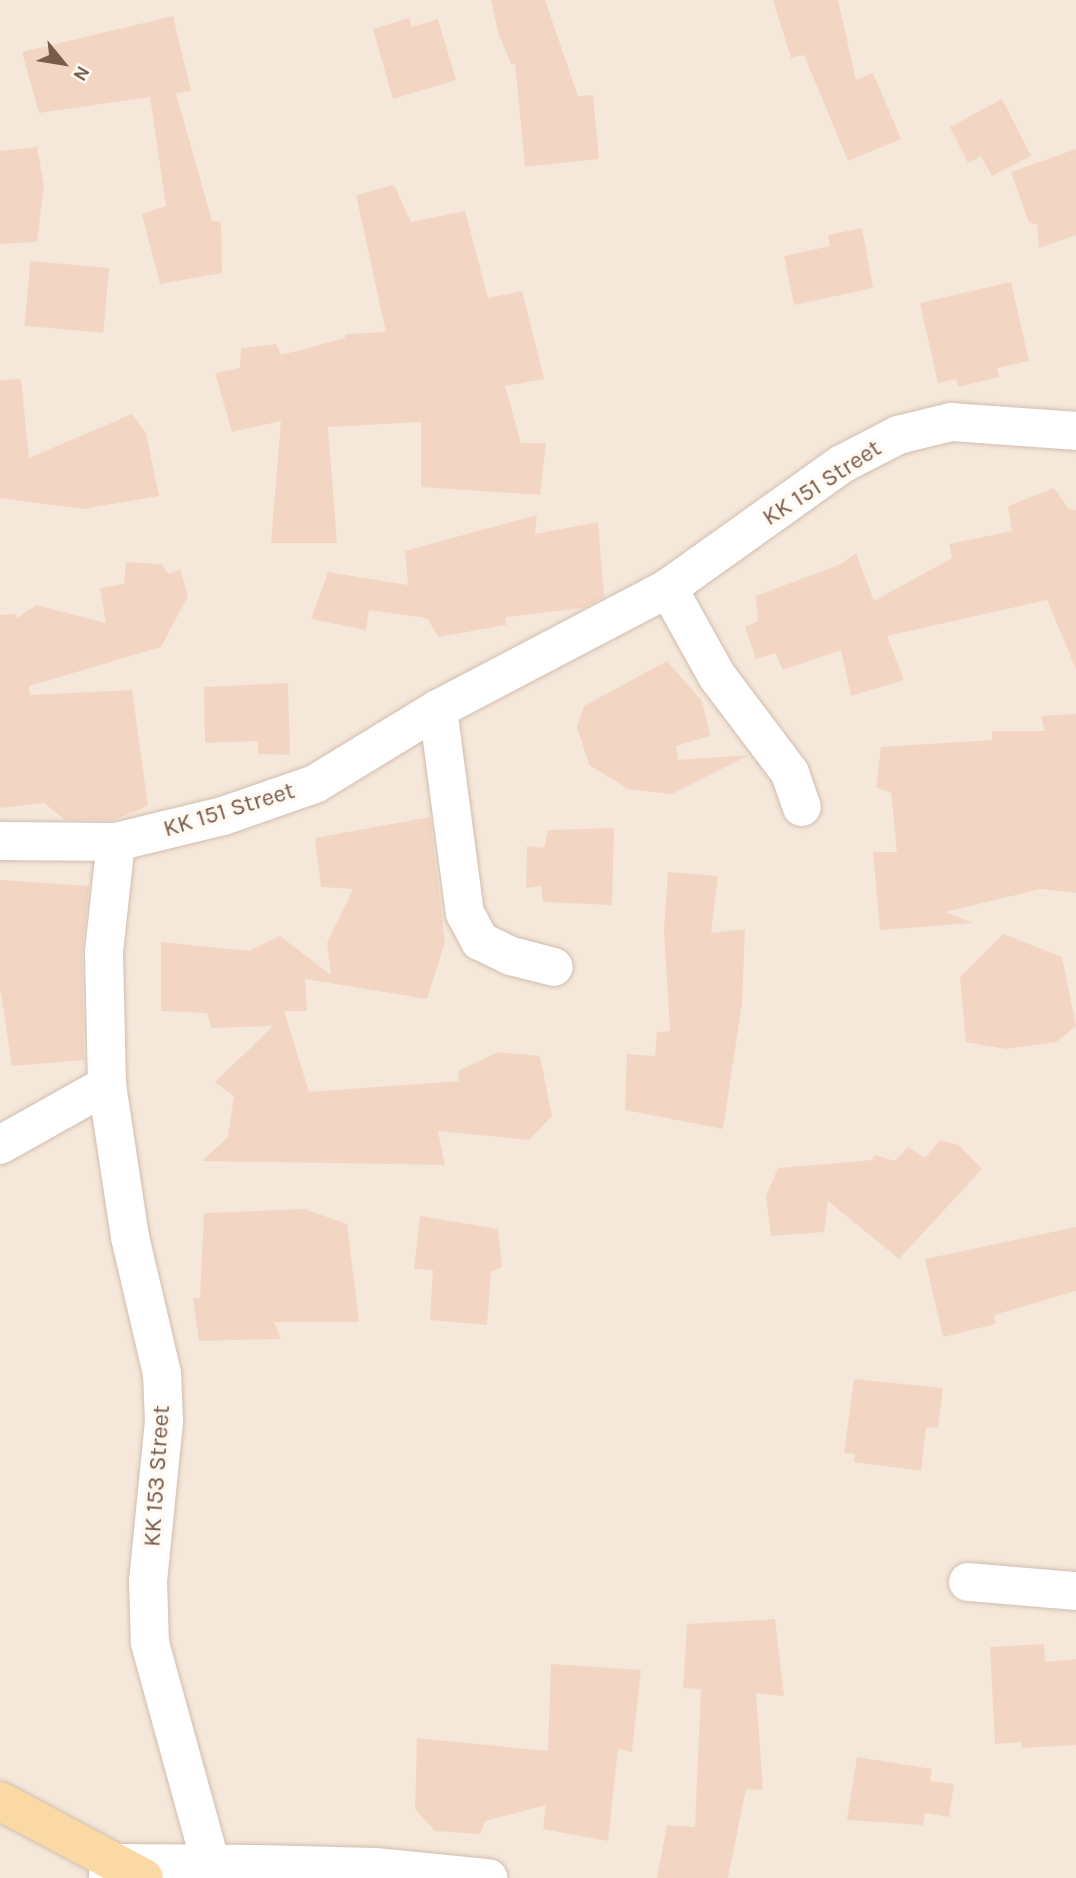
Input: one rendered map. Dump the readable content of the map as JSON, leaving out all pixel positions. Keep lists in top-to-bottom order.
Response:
{
  "streets": {
    "street": ["KK 151 Street", "KK 153 Street"]
  },
  "crossings": [
    ["KK 151 Street", "KK 153 Street"]
  ],
  "north": "bottom right"
}
